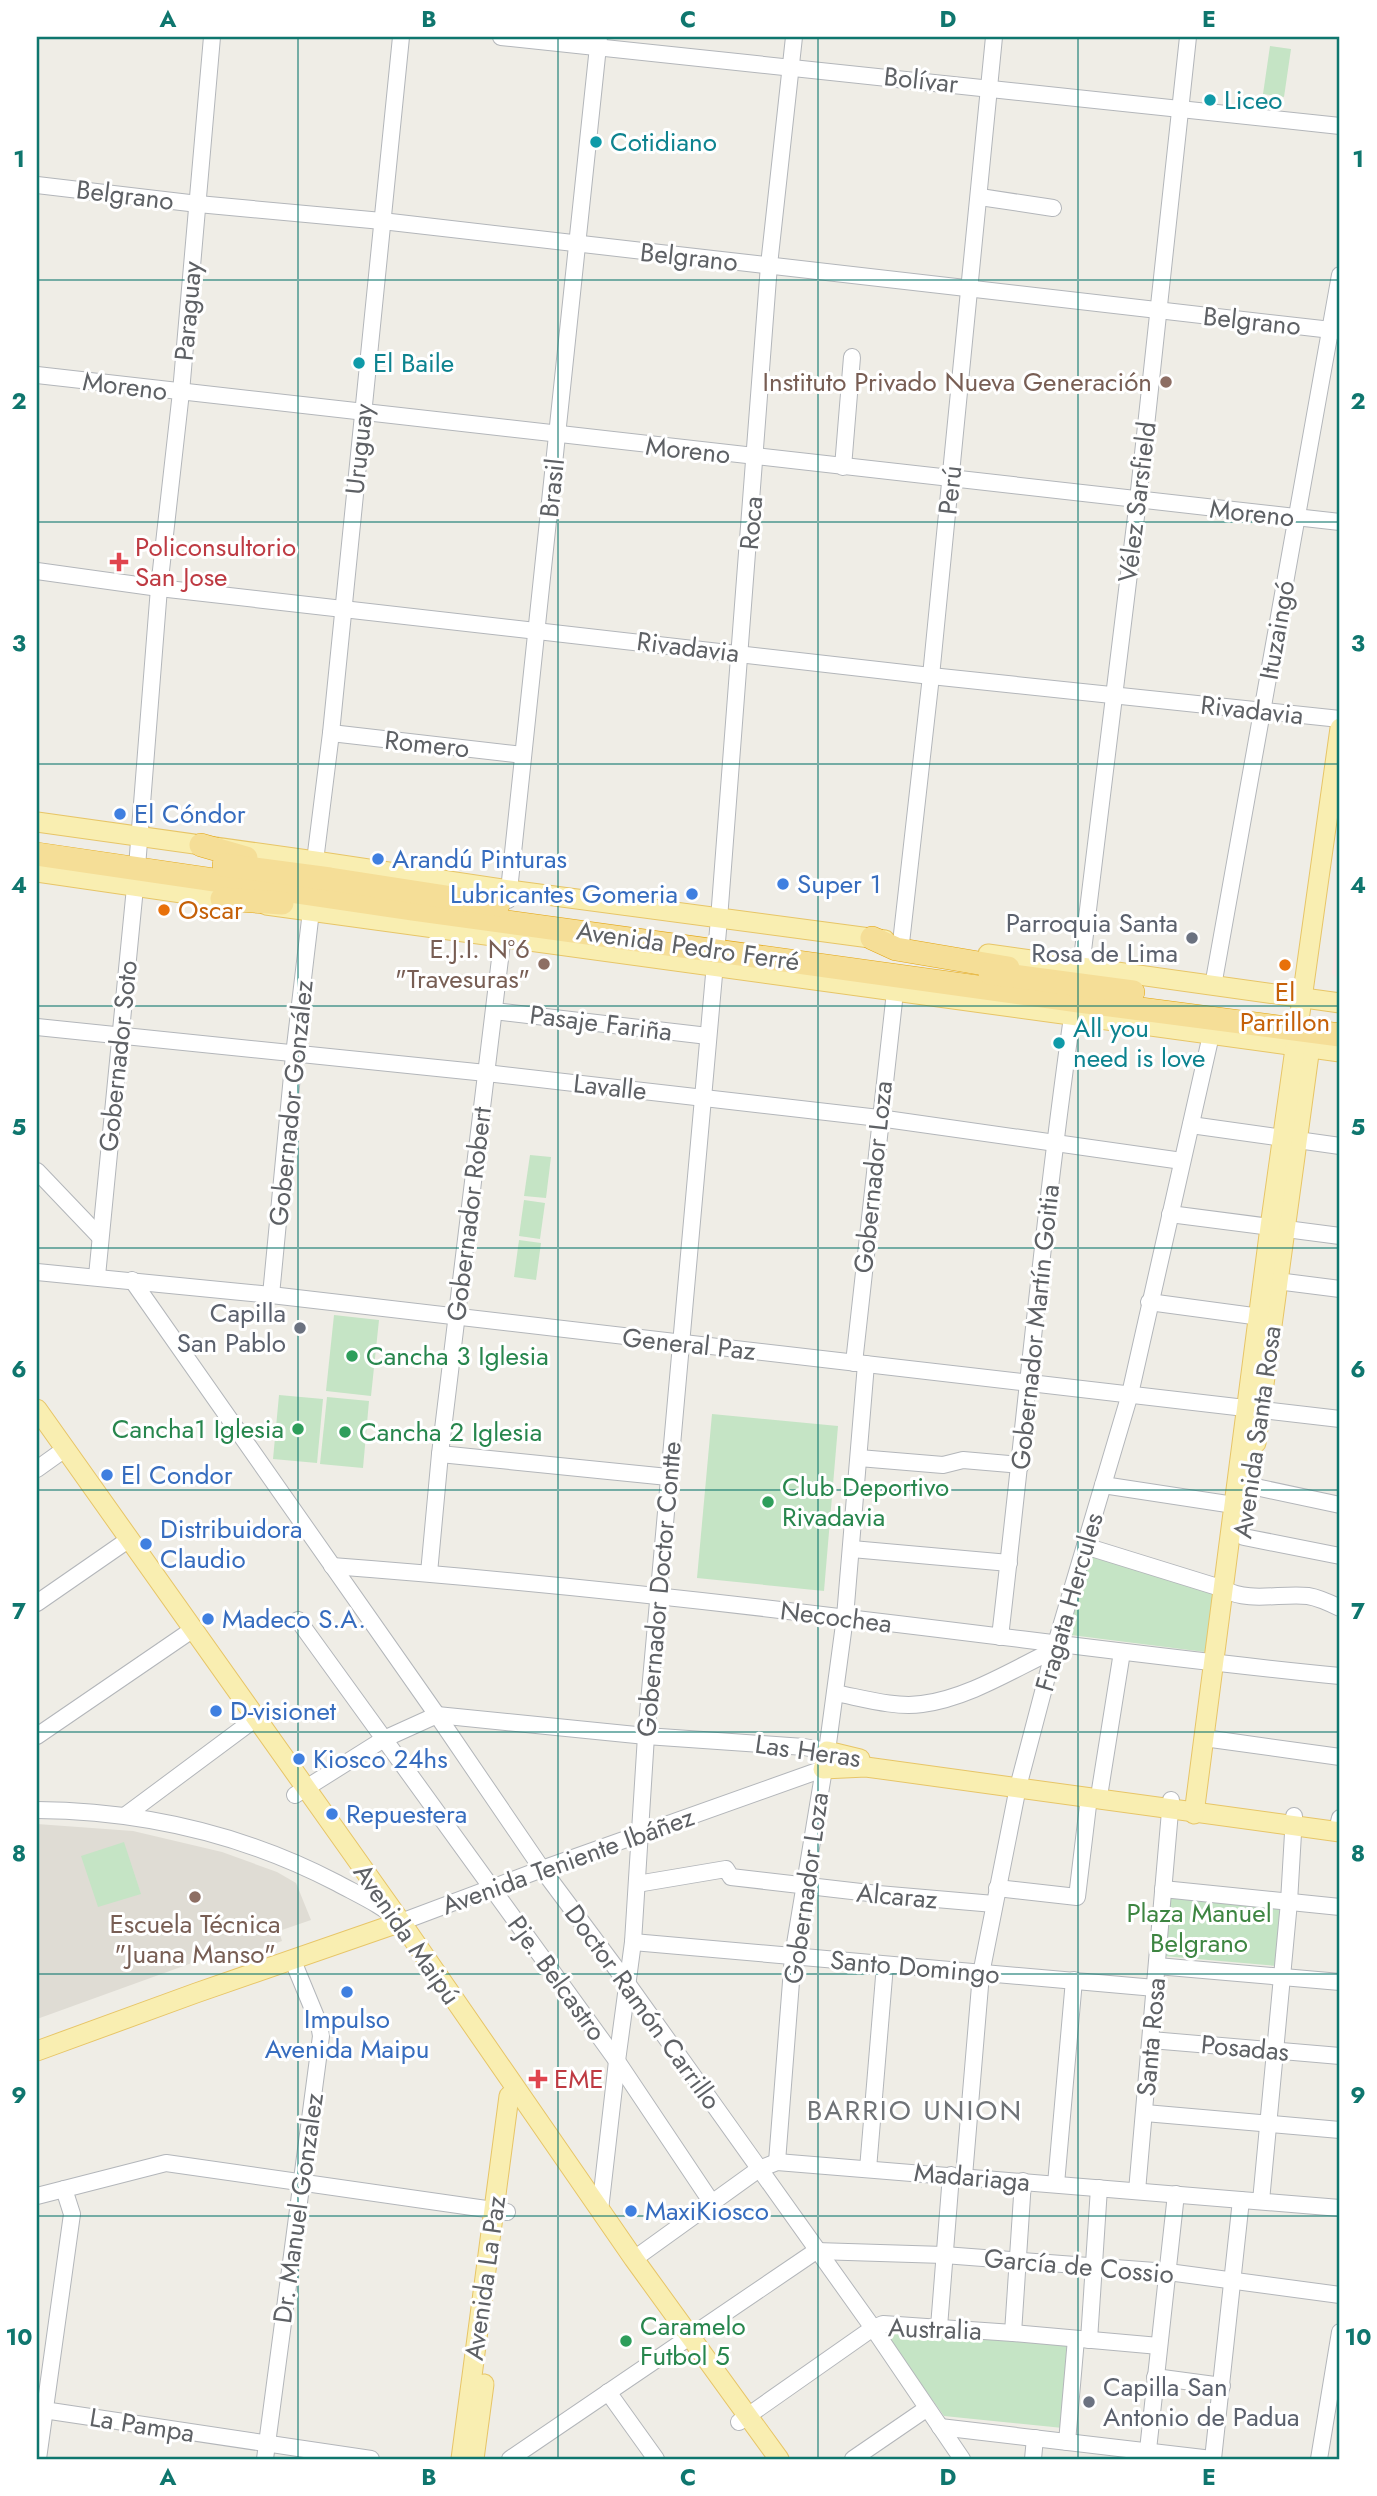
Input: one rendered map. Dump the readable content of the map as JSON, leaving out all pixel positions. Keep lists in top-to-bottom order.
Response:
{
  "streets": {
    "highway": ["Avenida Pedro Ferré"],
    "main road": [
      "Avenida Santa Rosa",
      "Las Heras",
      "Avenida Teniente Ibáñez",
      "Avenida Maipú",
      "Avenida La Paz"
    ],
    "street": [
      "Bolívar",
      "Belgrano",
      "Paraguay",
      "Moreno",
      "Uruguay",
      "Brasil",
      "Perú",
      "Vélez Sarsfield",
      "Roca",
      "Ituzaingó",
      "Rivadavia",
      "Romero",
      "Pasaje Fariña",
      "Gobernador Soto",
      "Lavalle",
      "Gobernador González",
      "Gobernador Loza",
      "Gobernador Robert",
      "Gobernador Martín Goitia",
      "General Paz",
      "Gobernador Doctor Contte",
      "Fragata Hercules",
      "Necochea",
      "Alcaraz",
      "Santo Domingo",
      "Pje. Belcastro",
      "Doctor Ramón Carrillo",
      "Santa Rosa",
      "Posadas",
      "Madariaga",
      "Dr. Manuel Gonzalez",
      "García de Cossio",
      "Australia",
      "La Pampa"
    ]
  },
  "crossings": [
    ["Bolívar", "Brasil"],
    ["Bolívar", "Perú"],
    ["Bolívar", "Vélez Sarsfield"],
    ["Bolívar", "Roca"],
    ["Belgrano", "Paraguay"],
    ["Belgrano", "Uruguay"],
    ["Belgrano", "Brasil"],
    ["Belgrano", "Perú"],
    ["Belgrano", "Vélez Sarsfield"],
    ["Belgrano", "Roca"],
    ["Belgrano", "Ituzaingó"],
    ["Paraguay", "Moreno"],
    ["Paraguay", "Rivadavia"],
    ["Paraguay", "Avenida Pedro Ferré"],
    ["Paraguay", "Gobernador Soto"],
    ["Moreno", "Uruguay"],
    ["Moreno", "Brasil"],
    ["Moreno", "Perú"],
    ["Moreno", "Vélez Sarsfield"],
    ["Moreno", "Roca"],
    ["Moreno", "Ituzaingó"],
    ["Uruguay", "Rivadavia"],
    ["Uruguay", "Romero"],
    ["Uruguay", "Avenida Pedro Ferré"],
    ["Brasil", "Rivadavia"],
    ["Brasil", "Romero"],
    ["Brasil", "Avenida Pedro Ferré"],
    ["Brasil", "Gobernador Robert"],
    ["Perú", "Rivadavia"],
    ["Perú", "Avenida Pedro Ferré"],
    ["Vélez Sarsfield", "Rivadavia"],
    ["Vélez Sarsfield", "Avenida Pedro Ferré"],
    ["Vélez Sarsfield", "Gobernador Martín Goitia"],
    ["Roca", "Rivadavia"],
    ["Roca", "Avenida Pedro Ferré"],
    ["Roca", "Gobernador Doctor Contte"],
    ["Ituzaingó", "Rivadavia"],
    ["Ituzaingó", "Avenida Pedro Ferré"],
    ["Avenida Pedro Ferré", "Gobernador Soto"],
    ["Avenida Pedro Ferré", "Gobernador González"],
    ["Avenida Pedro Ferré", "Gobernador Loza"],
    ["Avenida Pedro Ferré", "Gobernador Robert"],
    ["Avenida Pedro Ferré", "Gobernador Martín Goitia"],
    ["Avenida Pedro Ferré", "Avenida Santa Rosa"],
    ["Avenida Pedro Ferré", "Gobernador Doctor Contte"],
    ["Avenida Pedro Ferré", "Fragata Hercules"],
    ["Pasaje Fariña", "Gobernador Robert"],
    ["Pasaje Fariña", "Gobernador Doctor Contte"],
    ["Gobernador Soto", "Lavalle"],
    ["Gobernador Soto", "General Paz"],
    ["Lavalle", "Gobernador González"],
    ["Lavalle", "Gobernador Loza"],
    ["Lavalle", "Gobernador Robert"],
    ["Lavalle", "Gobernador Martín Goitia"],
    ["Lavalle", "Gobernador Doctor Contte"],
    ["Lavalle", "Fragata Hercules"],
    ["Gobernador González", "General Paz"],
    ["Gobernador Loza", "General Paz"],
    ["Gobernador Loza", "Necochea"],
    ["Gobernador Loza", "Las Heras"],
    ["Gobernador Loza", "Avenida Teniente Ibáñez"],
    ["Gobernador Loza", "Alcaraz"],
    ["Gobernador Loza", "Santo Domingo"],
    ["Gobernador Loza", "Madariaga"],
    ["Gobernador Robert", "General Paz"],
    ["Gobernador Robert", "Necochea"],
    ["Gobernador Martín Goitia", "General Paz"],
    ["Gobernador Martín Goitia", "Necochea"],
    ["General Paz", "Avenida Santa Rosa"],
    ["General Paz", "Gobernador Doctor Contte"],
    ["General Paz", "Fragata Hercules"],
    ["General Paz", "Doctor Ramón Carrillo"],
    ["Avenida Santa Rosa", "Necochea"],
    ["Avenida Santa Rosa", "Las Heras"],
    ["Gobernador Doctor Contte", "Necochea"],
    ["Gobernador Doctor Contte", "Las Heras"],
    ["Gobernador Doctor Contte", "Avenida Teniente Ibáñez"],
    ["Gobernador Doctor Contte", "Alcaraz"],
    ["Gobernador Doctor Contte", "Avenida Maipú"],
    ["Gobernador Doctor Contte", "Santo Domingo"],
    ["Gobernador Doctor Contte", "Pje. Belcastro"],
    ["Gobernador Doctor Contte", "Doctor Ramón Carrillo"],
    ["Fragata Hercules", "Necochea"],
    ["Fragata Hercules", "Las Heras"],
    ["Fragata Hercules", "Alcaraz"],
    ["Fragata Hercules", "Santo Domingo"],
    ["Fragata Hercules", "Madariaga"],
    ["Fragata Hercules", "García de Cossio"],
    ["Fragata Hercules", "Australia"],
    ["Necochea", "Doctor Ramón Carrillo"],
    ["Las Heras", "Avenida Teniente Ibáñez"],
    ["Las Heras", "Alcaraz"],
    ["Las Heras", "Avenida Maipú"],
    ["Las Heras", "Pje. Belcastro"],
    ["Las Heras", "Doctor Ramón Carrillo"],
    ["Las Heras", "Santa Rosa"],
    ["Avenida Teniente Ibáñez", "Avenida Maipú"],
    ["Avenida Teniente Ibáñez", "Pje. Belcastro"],
    ["Avenida Teniente Ibáñez", "Doctor Ramón Carrillo"],
    ["Avenida Teniente Ibáñez", "Dr. Manuel Gonzalez"],
    ["Avenida Maipú", "Madariaga"],
    ["Avenida Maipú", "Avenida La Paz"],
    ["Avenida Maipú", "Australia"],
    ["Santo Domingo", "Santa Rosa"],
    ["Pje. Belcastro", "Madariaga"],
    ["Doctor Ramón Carrillo", "Madariaga"],
    ["Doctor Ramón Carrillo", "García de Cossio"],
    ["Doctor Ramón Carrillo", "Australia"],
    ["Santa Rosa", "Posadas"],
    ["Santa Rosa", "Madariaga"],
    ["Dr. Manuel Gonzalez", "La Pampa"]
  ],
  "districts": ["BARRIO UNION"],
  "parks": ["Plaza Manuel Belgrano"],
  "places": {
    "other": [
      "Liceo",
      "Cotidiano",
      "El Baile",
      "Instituto Privado Nueva Generación",
      "El Cóndor",
      "Arandú Pinturas",
      "Super 1",
      "Lubricantes Gomeria",
      "Oscar",
      "Parroquia Santa Rosa de Lima",
      "E.J.I. Nº6 \"Travesuras\"",
      "El Parrillon",
      "All you need is love",
      "Capilla San Pablo",
      "Cancha 3 Iglesia",
      "Cancha1 Iglesia",
      "Cancha 2 Iglesia",
      "El Condor",
      "Club Deportivo Rivadavia",
      "Distribuidora Claudio",
      "Madeco S.A.",
      "D-visionet",
      "Kiosco 24hs",
      "Repuestera",
      "Escuela Técnica \"Juana Manso\"",
      "Impulso Avenida Maipu",
      "MaxiKiosco",
      "Caramelo Futbol 5",
      "Capilla San Antonio de Padua"
    ],
    "health": ["Policonsultorio San Jose", "EME"]
  },
  "grid": {
    "columns": [
      "A",
      "B",
      "C",
      "D",
      "E"
    ],
    "rows": [
      "1",
      "2",
      "3",
      "4",
      "5",
      "6",
      "7",
      "8",
      "9",
      "10"
    ]
  }
}
